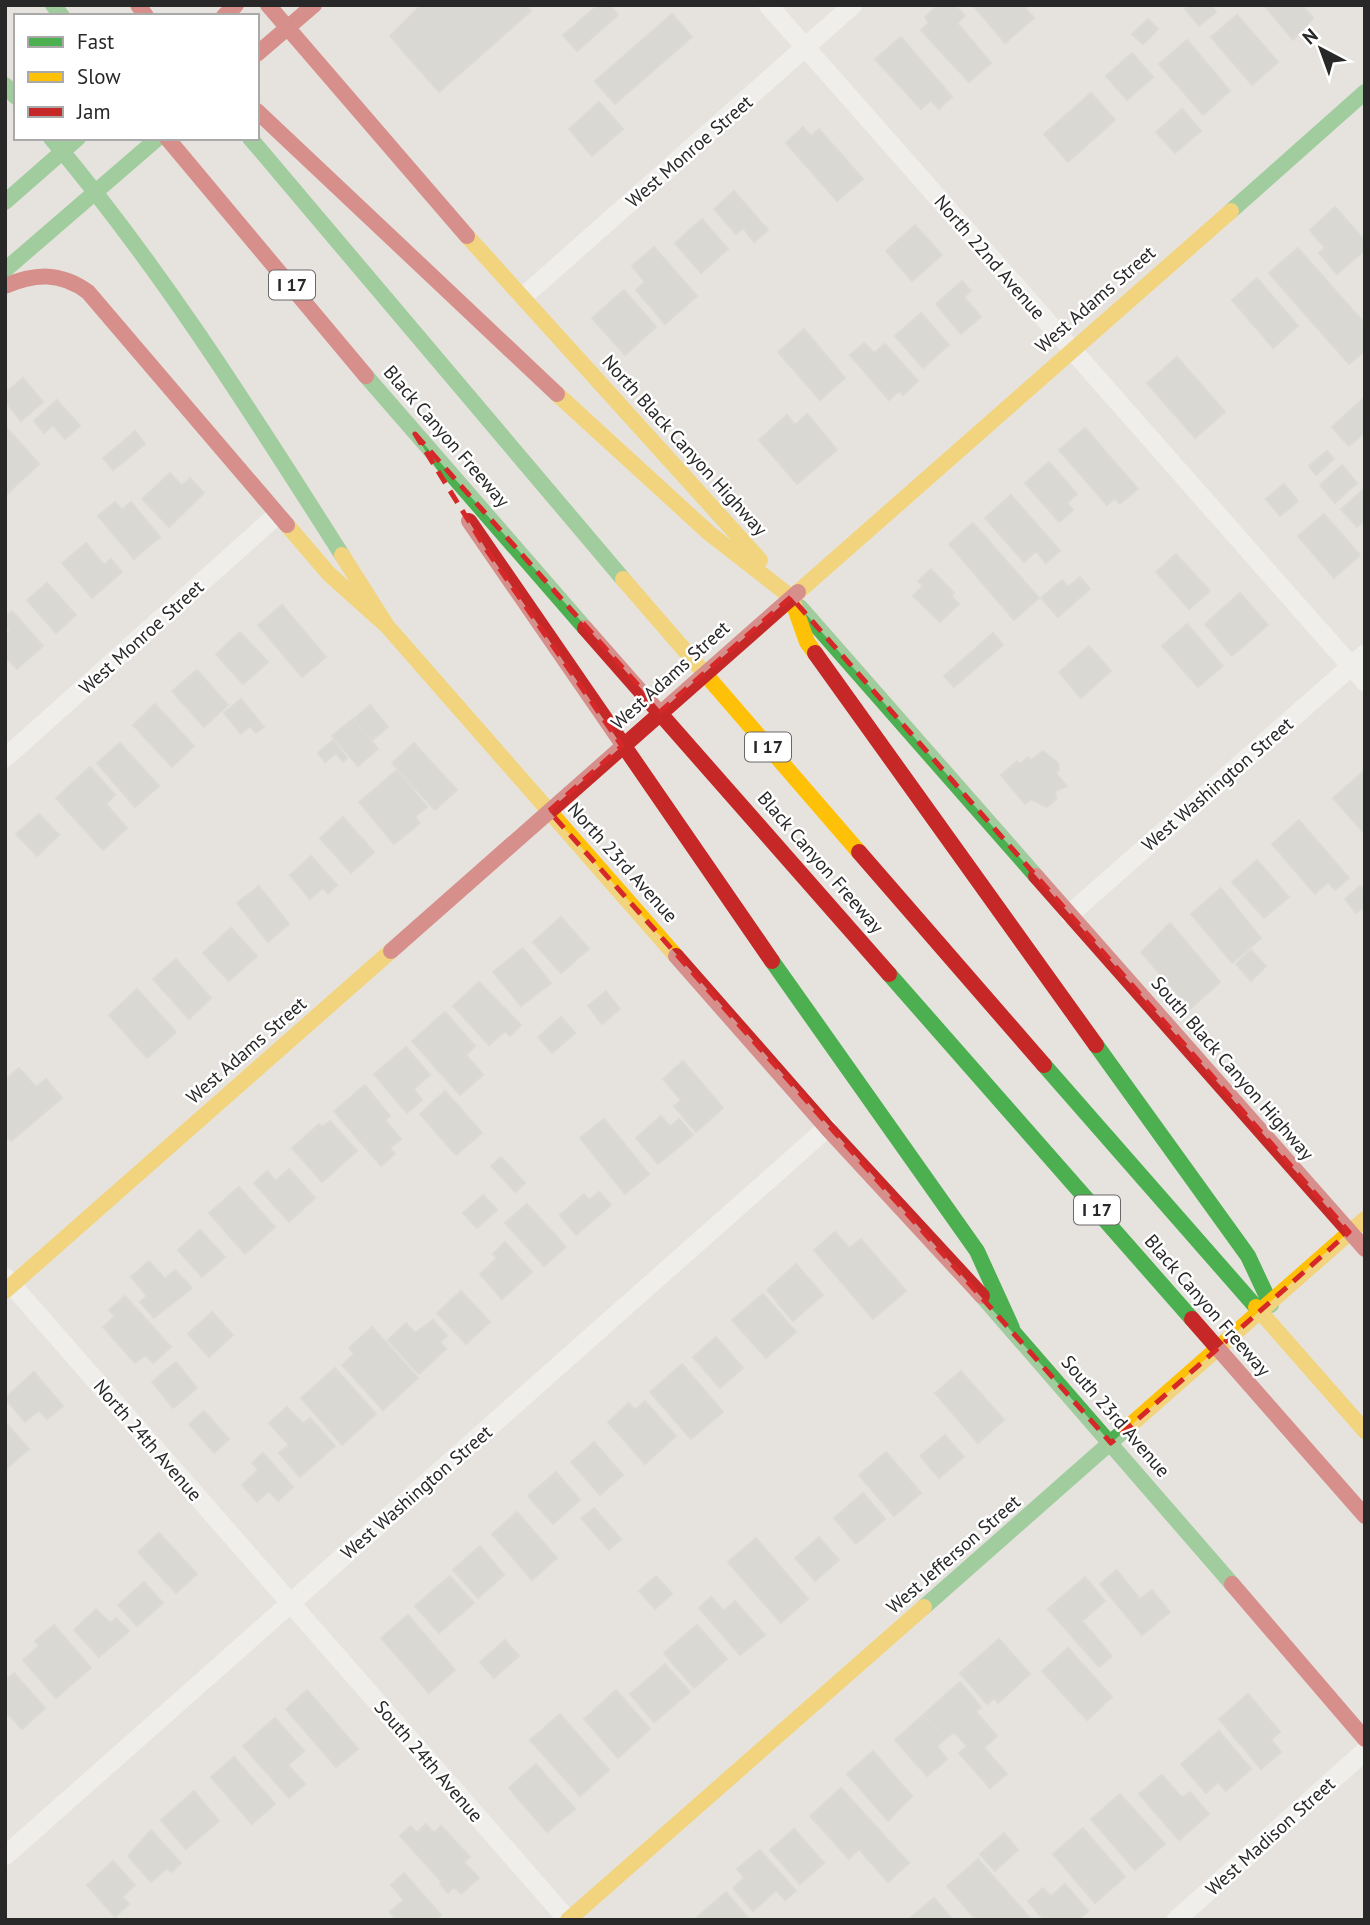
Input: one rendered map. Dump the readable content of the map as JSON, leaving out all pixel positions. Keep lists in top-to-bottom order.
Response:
{
  "streets": {
    "main road": [
      "I 17",
      "West Adams Street",
      "Black Canyon Freeway",
      "North Black Canyon Highway",
      "North 23rd Avenue",
      "South Black Canyon Highway",
      "South 23rd Avenue",
      "West Jefferson Street"
    ],
    "street": [
      "West Monroe Street",
      "North 22nd Avenue",
      "West Washington Street",
      "North 24th Avenue",
      "South 24th Avenue",
      "West Madison Street"
    ]
  },
  "crossings": [
    ["West Monroe Street", "North 22nd Avenue"],
    ["West Monroe Street", "North Black Canyon Highway"],
    ["North 22nd Avenue", "West Adams Street"],
    ["North 22nd Avenue", "West Washington Street"],
    ["West Adams Street", "North Black Canyon Highway"],
    ["West Adams Street", "North 23rd Avenue"],
    ["West Adams Street", "North 24th Avenue"],
    ["North Black Canyon Highway", "West Washington Street"],
    ["North Black Canyon Highway", "South Black Canyon Highway"],
    ["West Washington Street", "North 23rd Avenue"],
    ["West Washington Street", "South Black Canyon Highway"],
    ["West Washington Street", "South 23rd Avenue"],
    ["West Washington Street", "North 24th Avenue"],
    ["West Washington Street", "South 24th Avenue"],
    ["North 23rd Avenue", "South 23rd Avenue"],
    ["South Black Canyon Highway", "West Jefferson Street"],
    ["South 23rd Avenue", "West Jefferson Street"],
    ["North 24th Avenue", "South 24th Avenue"],
    ["West Jefferson Street", "South 24th Avenue"]
  ],
  "legend": ["Fast", "Slow", "Jam"],
  "north": "top left"
}
